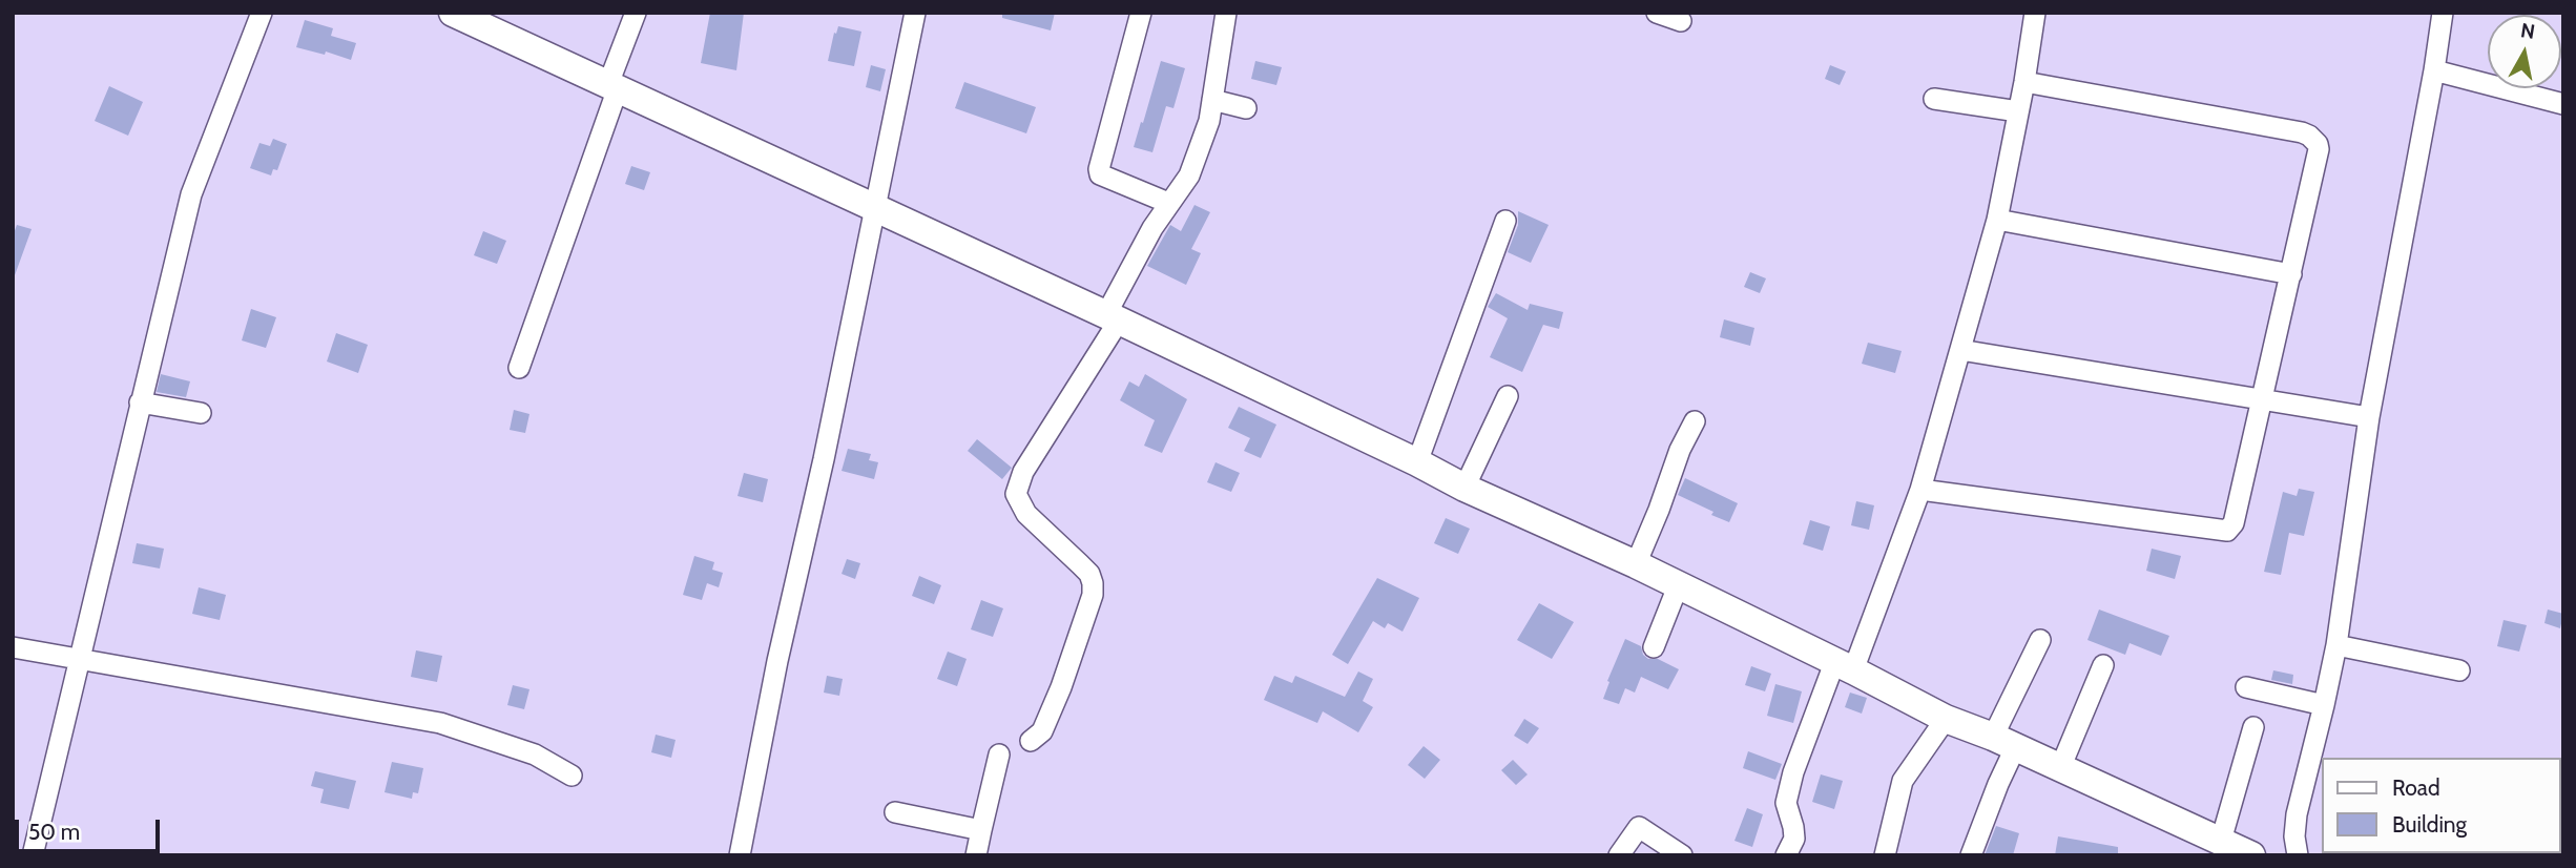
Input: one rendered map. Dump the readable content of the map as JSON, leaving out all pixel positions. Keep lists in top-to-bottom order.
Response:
{
  "legend": ["Road", "Building"],
  "scale_bar": "50 m",
  "north": "top"
}
